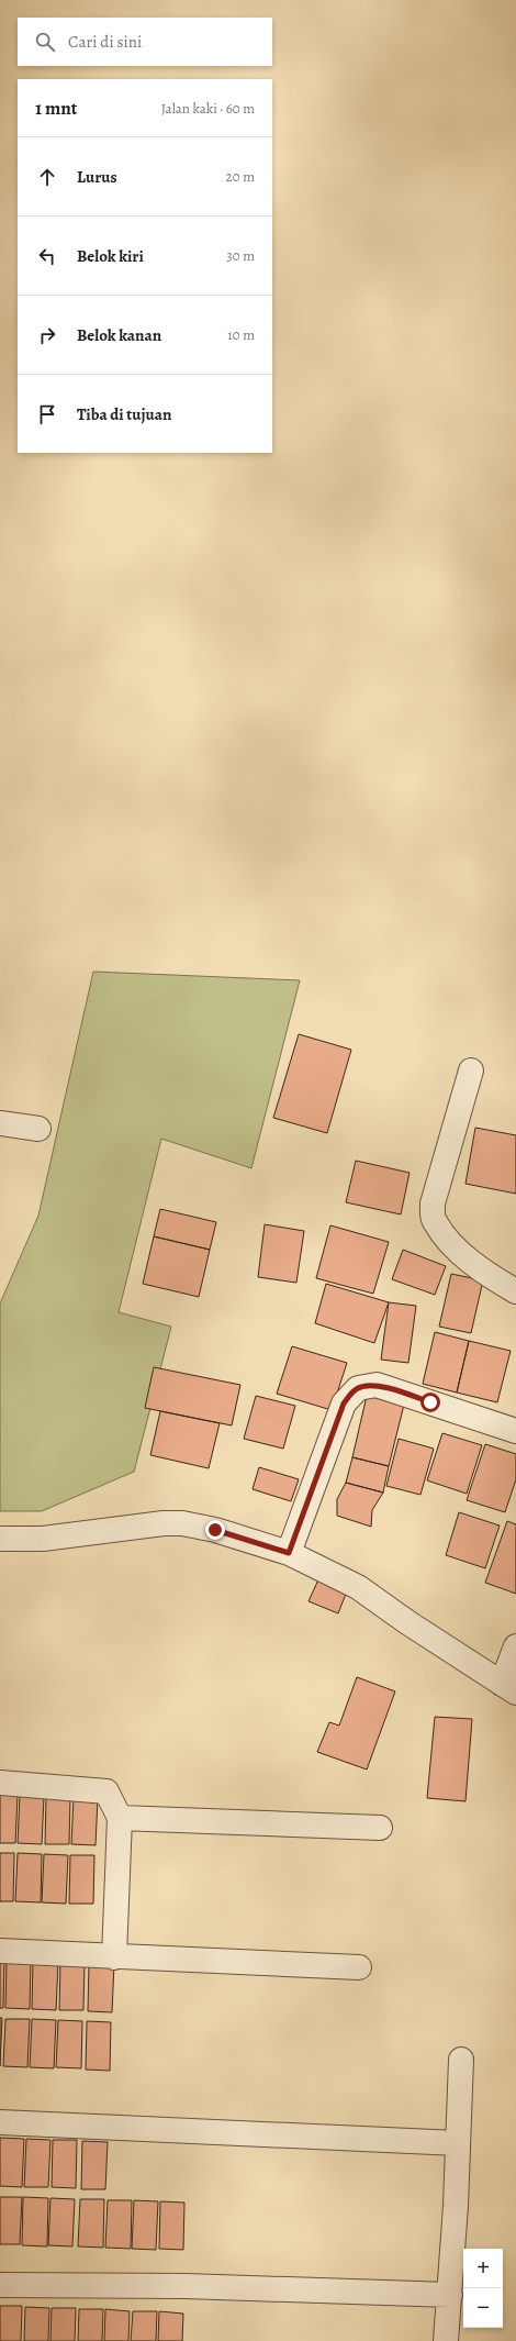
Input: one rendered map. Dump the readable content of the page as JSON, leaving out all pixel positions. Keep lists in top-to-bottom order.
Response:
{
  "page": {
    "search": "Cari di sini",
    "heading": ["1 mnt", "Jalan kaki · 60 m"],
    "list": [
      ["Lurus", "20 m"],
      ["Belok kiri", "30 m"],
      ["Belok kanan", "10 m"],
      "Tiba di tujuan"
    ],
    "map_buttons": ["+", "−"]
  }
}
